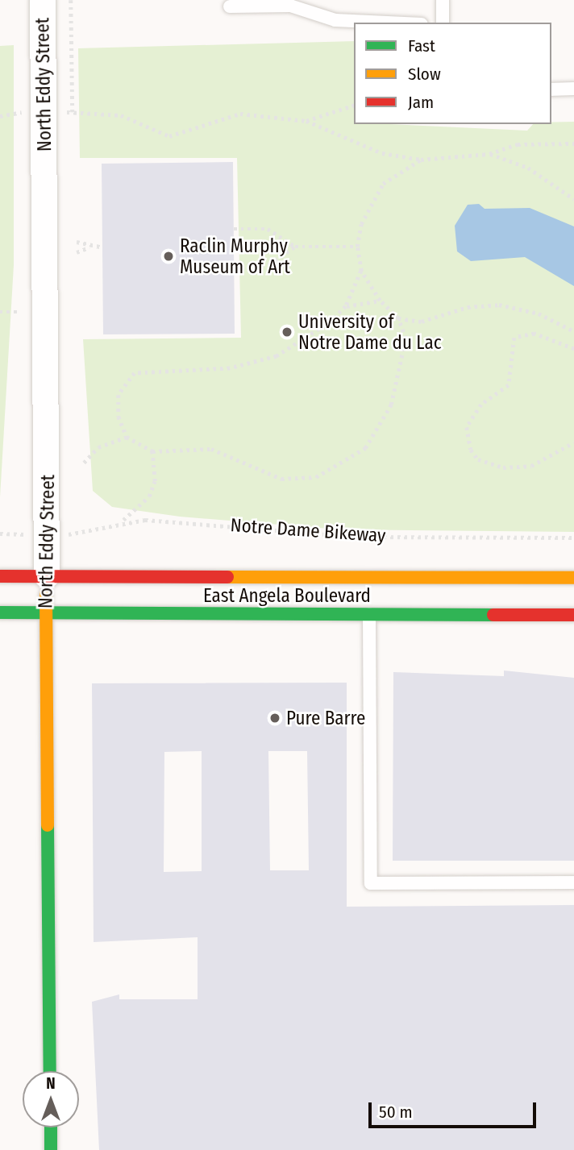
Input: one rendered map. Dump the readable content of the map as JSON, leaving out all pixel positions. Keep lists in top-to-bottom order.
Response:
{
  "streets": {
    "main road": ["North Eddy Street", "East Angela Boulevard"],
    "path": ["Notre Dame Bikeway"]
  },
  "crossings": [
    ["North Eddy Street", "East Angela Boulevard"]
  ],
  "places": ["Raclin Murphy Museum of Art", "University of Notre Dame du Lac", "Pure Barre"],
  "legend": ["Fast", "Slow", "Jam"],
  "scale_bar": "50 m",
  "north": "top"
}
